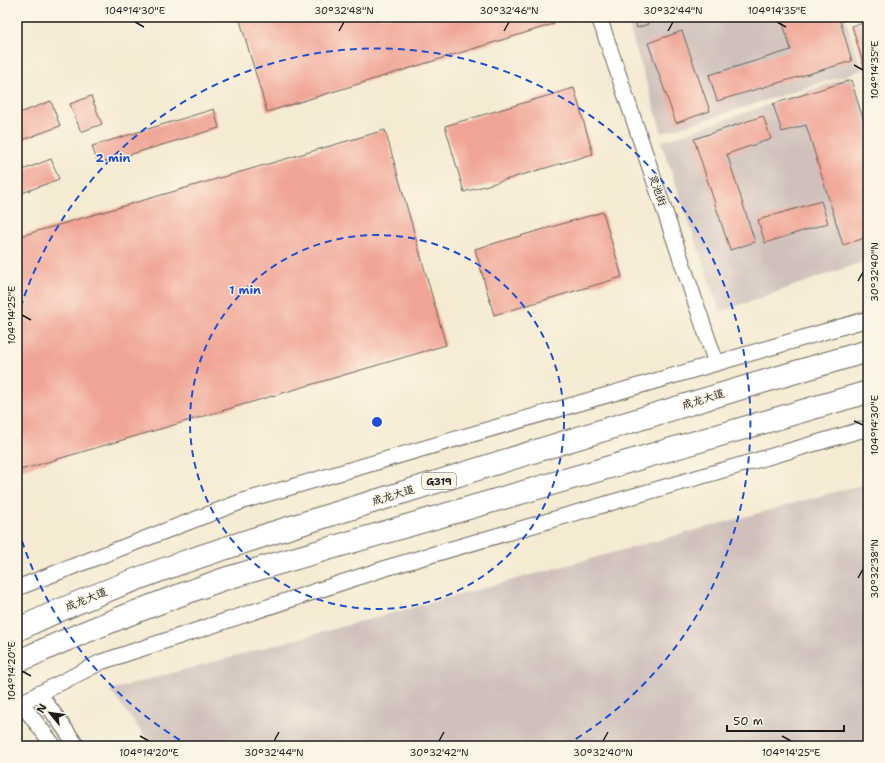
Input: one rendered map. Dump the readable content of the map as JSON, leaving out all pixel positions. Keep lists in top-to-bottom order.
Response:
{
  "streets": {
    "highway": ["成龙大道", "G319"],
    "street": ["灵池街"]
  },
  "scale_bar": "50 m",
  "north": "top left",
  "coordinates": [
    "104°14'30\"E",
    "30°32'48\"N",
    "30°32'46\"N",
    "30°32'44\"N",
    "104°14'35\"E",
    "30°32'40\"N",
    "104°14'25\"E",
    "30°32'38\"N",
    "104°14'20\"E",
    "30°32'42\"N"
  ],
  "rings": ["2 min", "1 min"]
}
